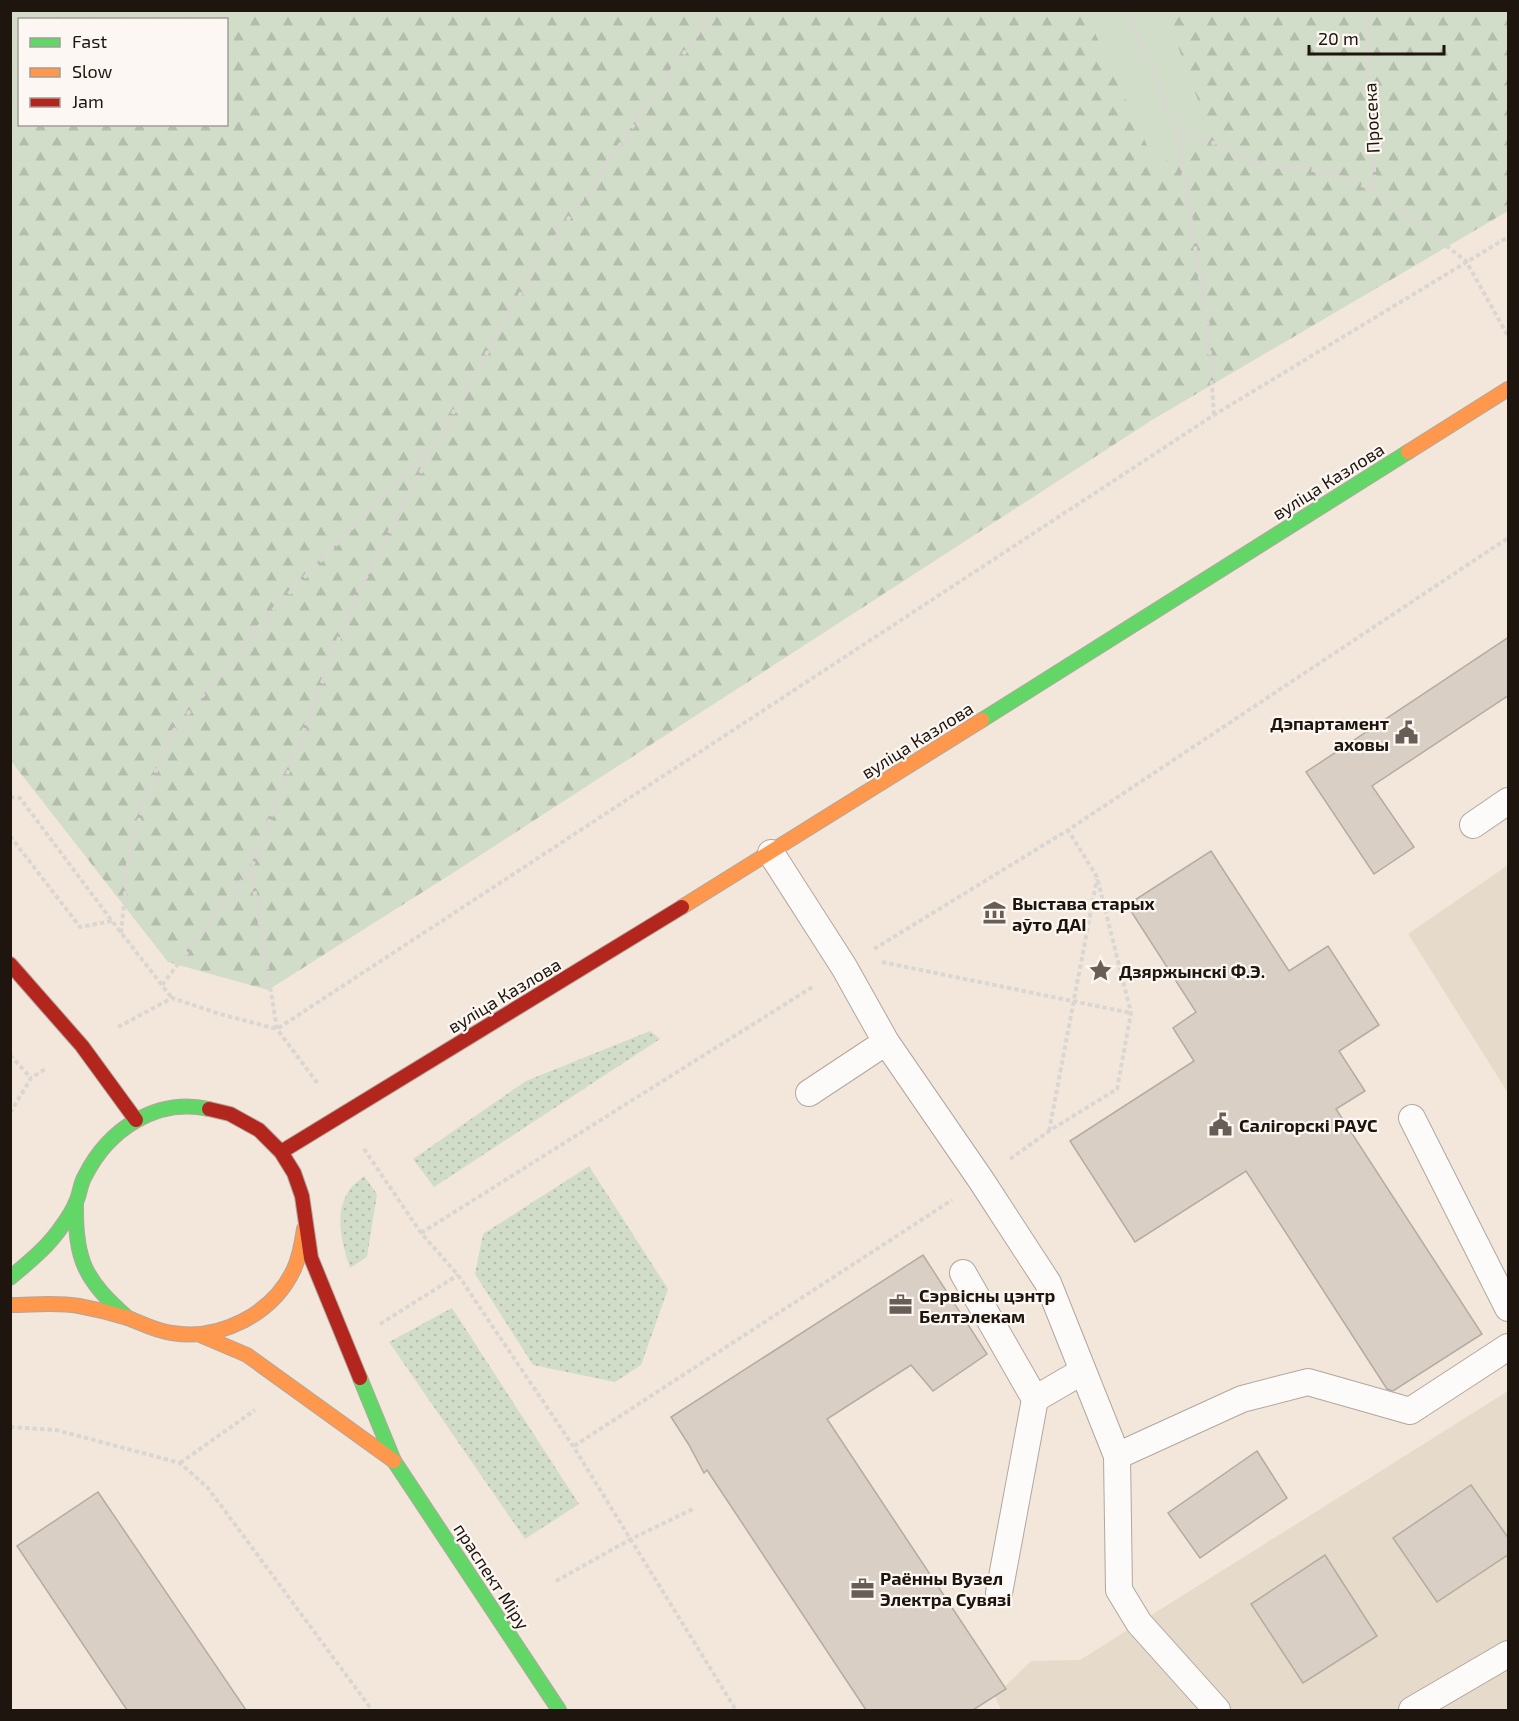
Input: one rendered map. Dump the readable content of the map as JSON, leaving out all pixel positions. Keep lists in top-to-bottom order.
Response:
{
  "streets": {
    "main road": ["вуліца Казлова", "праспект Міру"],
    "path": ["Просека"]
  },
  "places": {
    "public building": ["Дэпартамент аховы", "Салігорскі РАУС"],
    "museum": ["Выстава старых аўто ДАІ"],
    "place": ["Дзяржынскі Ф.Э."],
    "office": ["Сэрвісны цэнтр Белтэлекам", "Раённы Вузел Электра Сувязі"]
  },
  "legend": ["Fast", "Slow", "Jam"],
  "scale_bar": "20 m"
}
